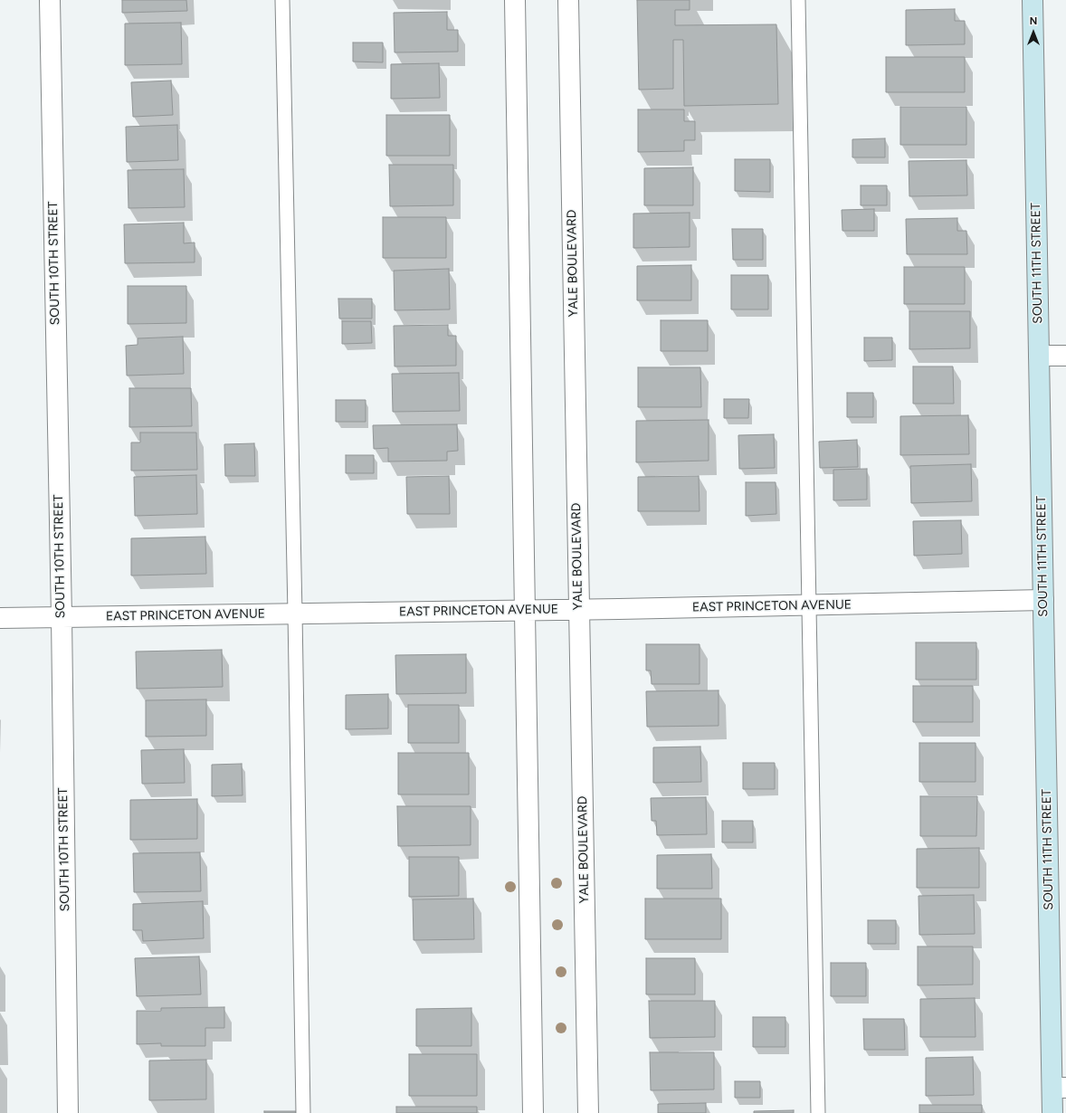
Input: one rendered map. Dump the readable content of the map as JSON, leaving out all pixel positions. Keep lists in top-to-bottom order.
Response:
{
  "streets": {
    "street": [
      "SOUTH 10TH STREET",
      "YALE BOULEVARD",
      "SOUTH 11TH STREET",
      "EAST PRINCETON AVENUE"
    ]
  },
  "crossings": [
    ["SOUTH 10TH STREET", "EAST PRINCETON AVENUE"],
    ["YALE BOULEVARD", "EAST PRINCETON AVENUE"],
    ["SOUTH 11TH STREET", "EAST PRINCETON AVENUE"]
  ],
  "north": "top"
}
